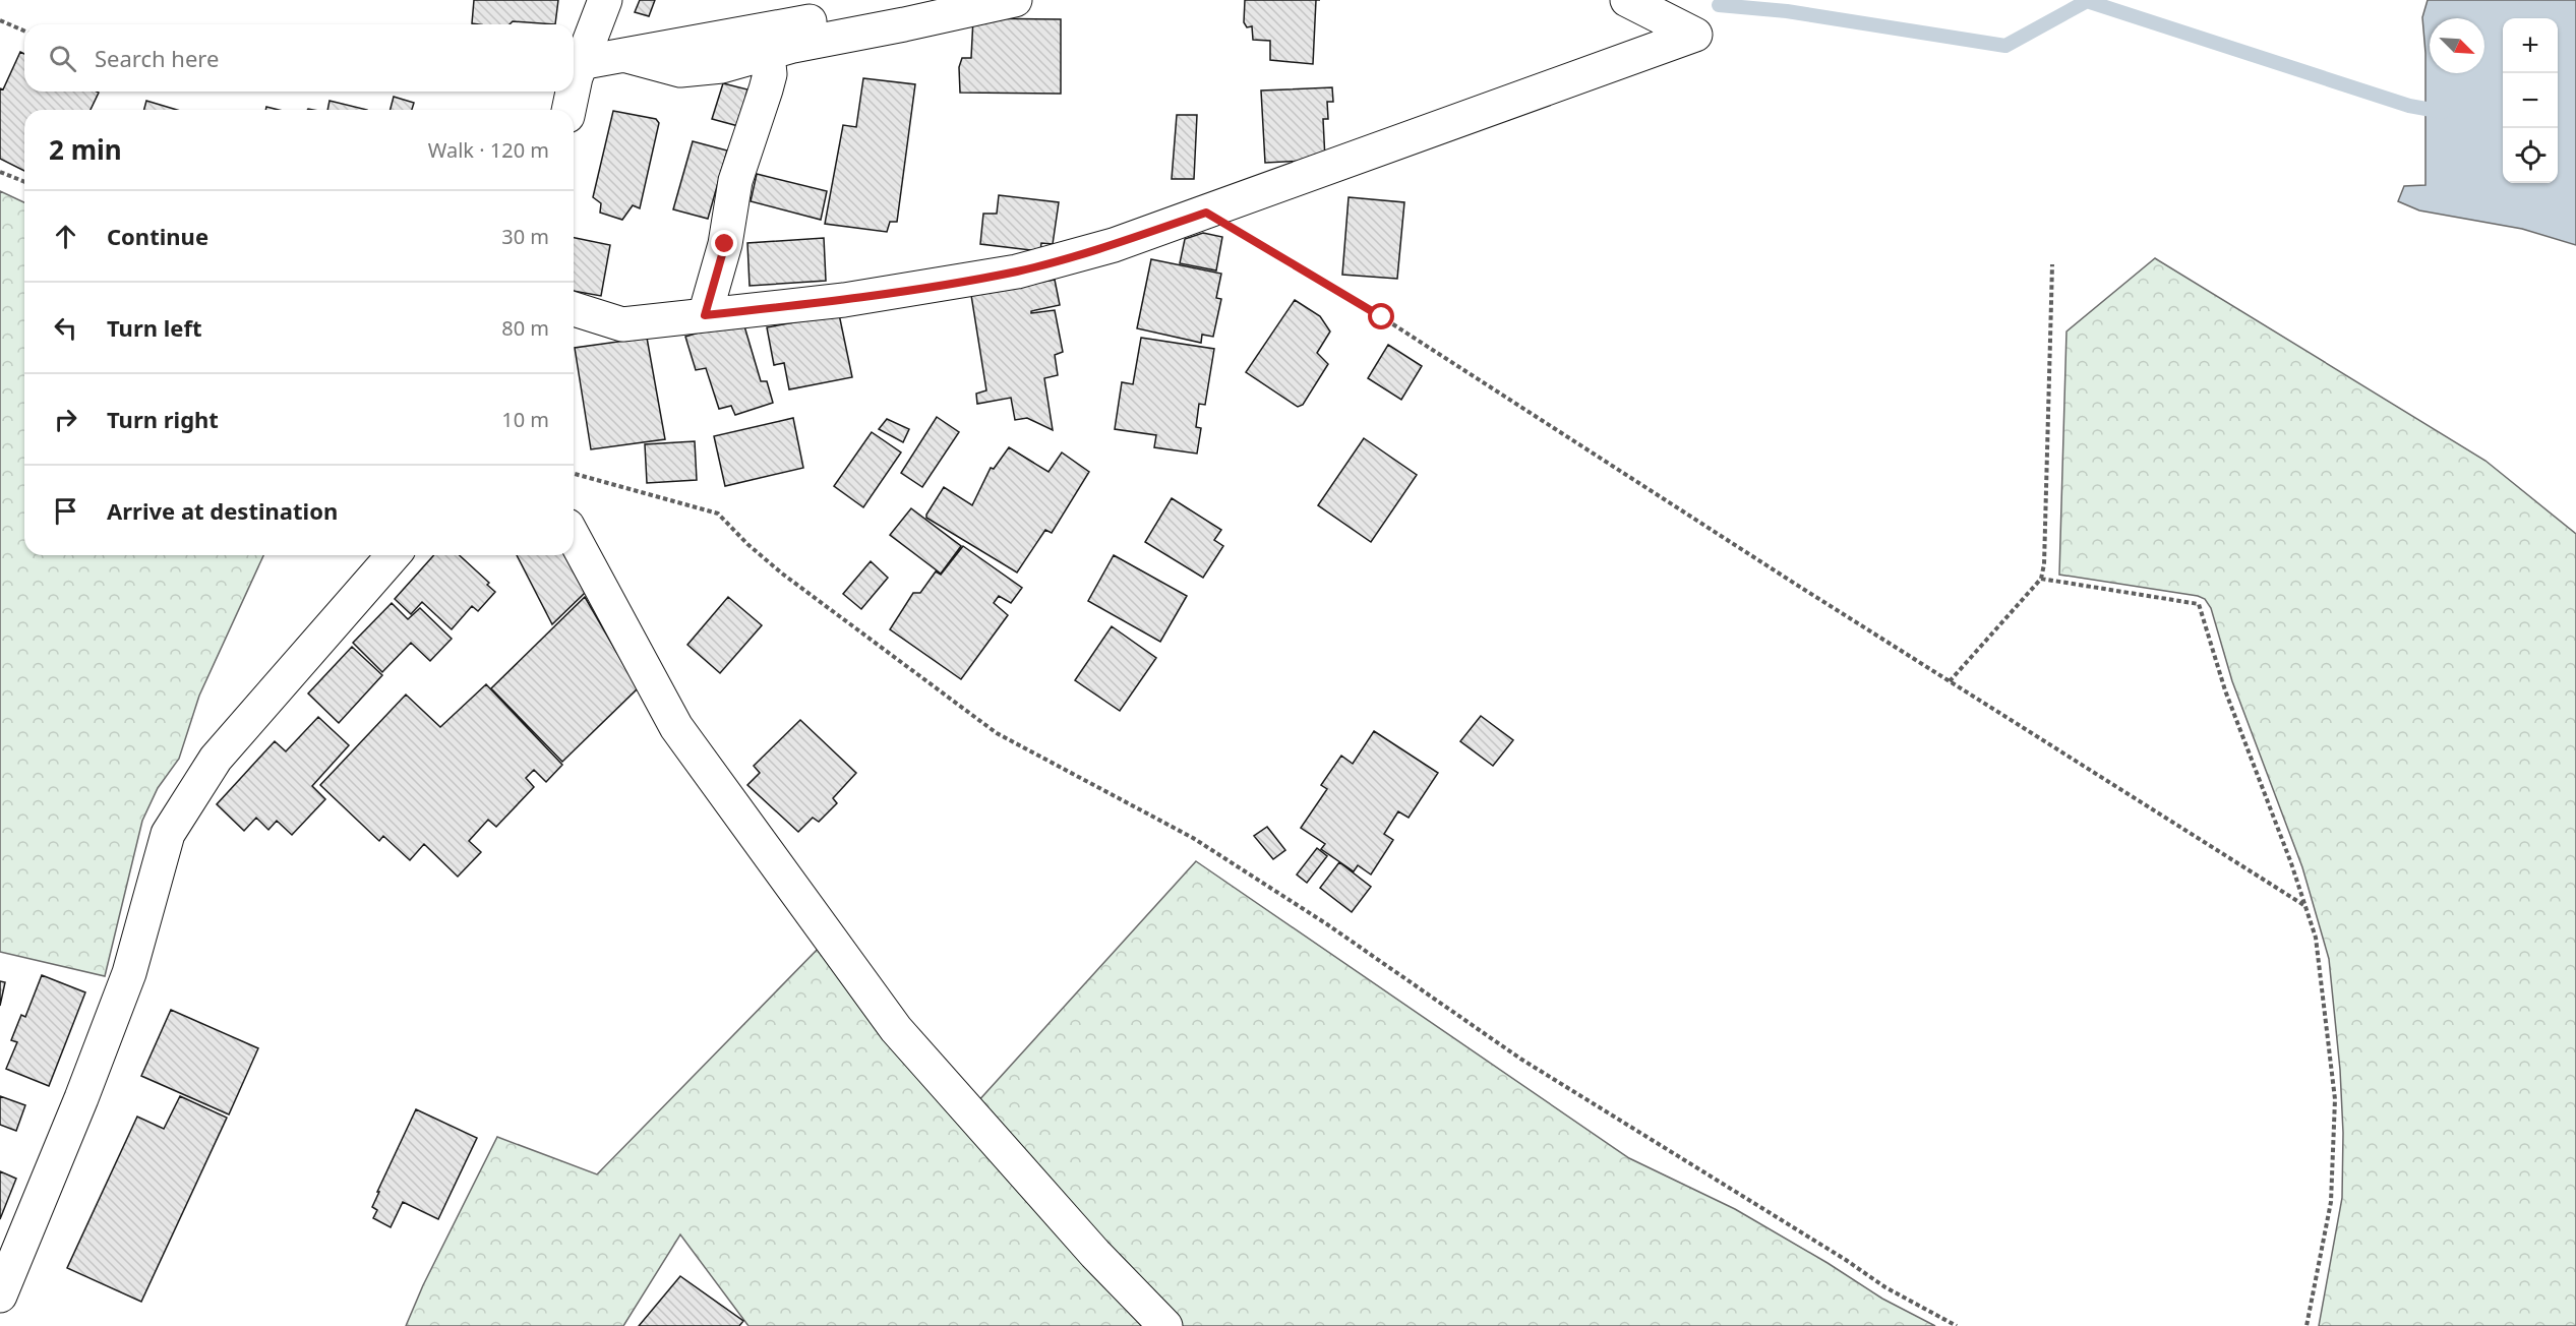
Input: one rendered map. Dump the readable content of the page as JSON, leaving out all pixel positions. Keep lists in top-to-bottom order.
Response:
{
  "north": "bottom right",
  "page": {
    "map_buttons": ["+", "−"],
    "search": "Search here",
    "heading": ["2 min", "Walk · 120 m"],
    "list": [
      ["Continue", "30 m"],
      ["Turn left", "80 m"],
      ["Turn right", "10 m"],
      "Arrive at destination"
    ]
  }
}
